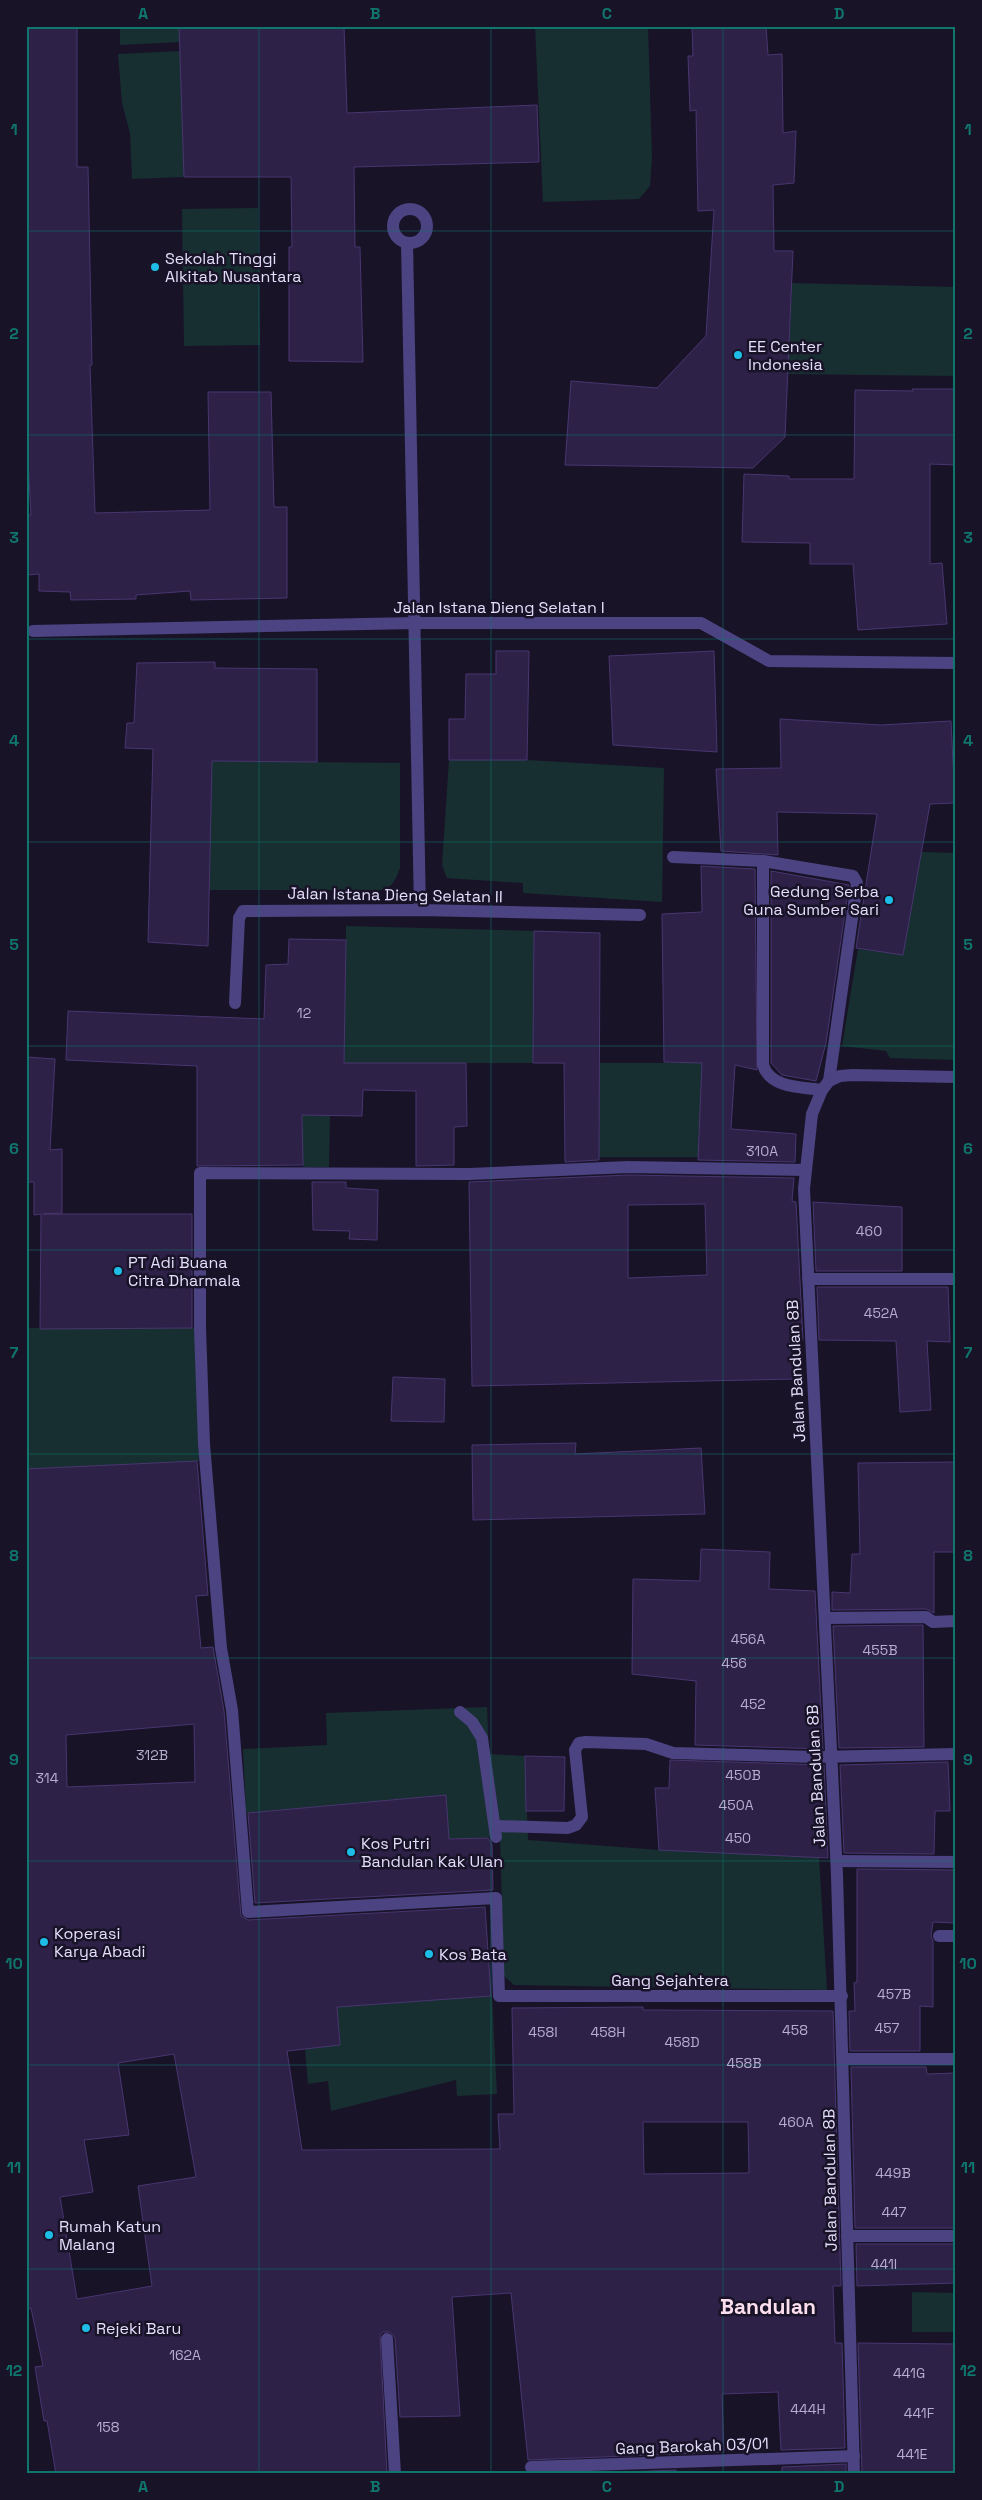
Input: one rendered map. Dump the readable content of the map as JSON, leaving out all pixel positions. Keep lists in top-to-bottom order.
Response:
{
  "streets": {
    "street": [
      "Jalan Istana Dieng Selatan I",
      "Jalan Istana Dieng Selatan II",
      "Jalan Bandulan 8B",
      "Gang Sejahtera",
      "Gang Barokah 03/01"
    ]
  },
  "crossings": [
    ["Jalan Bandulan 8B", "Gang Sejahtera"],
    ["Jalan Bandulan 8B", "Gang Barokah 03/01"]
  ],
  "districts": ["Bandulan"],
  "places": [
    "Sekolah Tinggi Alkitab Nusantara",
    "EE Center Indonesia",
    "Gedung Serba Guna Sumber Sari",
    "PT Adi Buana Citra Dharmala",
    "Kos Putri Bandulan Kak Ulan",
    "Koperasi Karya Abadi",
    "Kos Bata",
    "Rumah Katun Malang",
    "Rejeki Baru"
  ],
  "house_numbers": [
    "12",
    "310A",
    "460",
    "452A",
    "456A",
    "455B",
    "456",
    "452",
    "312B",
    "450B",
    "314",
    "450A",
    "450",
    "457B",
    "457",
    "458",
    "458I",
    "458H",
    "458D",
    "458B",
    "460A",
    "449B",
    "447",
    "441I",
    "162A",
    "441G",
    "444H",
    "441F",
    "158",
    "441E"
  ],
  "grid": {
    "columns": [
      "A",
      "B",
      "C",
      "D"
    ],
    "rows": [
      "1",
      "2",
      "3",
      "4",
      "5",
      "6",
      "7",
      "8",
      "9",
      "10",
      "11",
      "12"
    ]
  }
}
